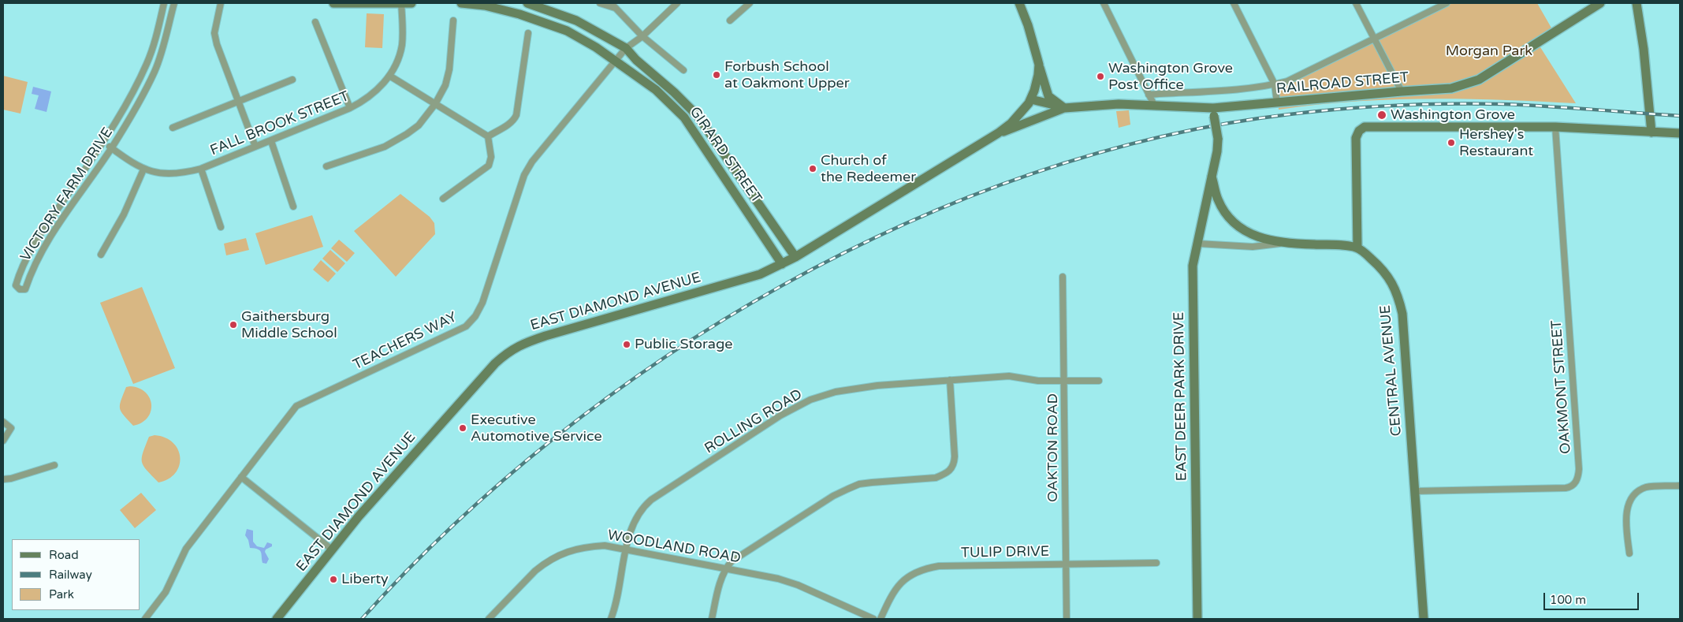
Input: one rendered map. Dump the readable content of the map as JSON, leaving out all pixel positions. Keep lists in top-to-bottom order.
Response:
{
  "streets": {
    "street": [
      "RAILROAD STREET",
      "FALL BROOK STREET",
      "GIRARD STREET",
      "VICTORY FARM DRIVE",
      "EAST DIAMOND AVENUE",
      "TEACHERS WAY",
      "CENTRAL AVENUE",
      "OAKMONT STREET",
      "EAST DEER PARK DRIVE",
      "ROLLING ROAD",
      "OAKTON ROAD",
      "WOODLAND ROAD",
      "TULIP DRIVE"
    ]
  },
  "crossings": [
    ["RAILROAD STREET", "EAST DIAMOND AVENUE"],
    ["RAILROAD STREET", "EAST DEER PARK DRIVE"],
    ["FALL BROOK STREET", "VICTORY FARM DRIVE"],
    ["GIRARD STREET", "EAST DIAMOND AVENUE"],
    ["GIRARD STREET", "TEACHERS WAY"],
    ["CENTRAL AVENUE", "OAKMONT STREET"],
    ["ROLLING ROAD", "OAKTON ROAD"],
    ["ROLLING ROAD", "WOODLAND ROAD"],
    ["OAKTON ROAD", "TULIP DRIVE"]
  ],
  "parks": ["Morgan Park"],
  "places": [
    "Forbush School at Oakmont Upper",
    "Washington Grove Post Office",
    "Washington Grove",
    "Hershey's Restaurant",
    "Church of the Redeemer",
    "Gaithersburg Middle School",
    "Public Storage",
    "Executive Automotive Service",
    "Liberty"
  ],
  "legend": ["Road", "Railway", "Park"],
  "scale_bar": "100 m"
}
